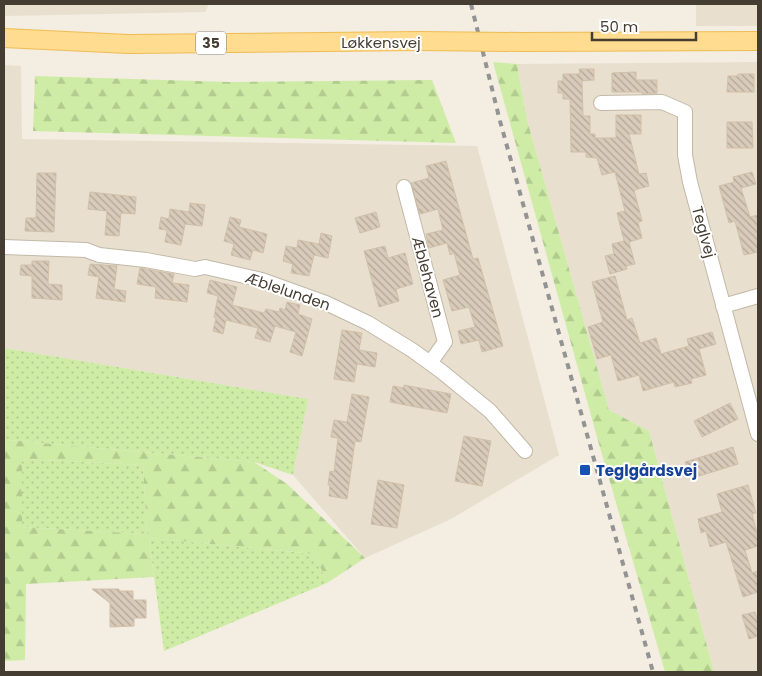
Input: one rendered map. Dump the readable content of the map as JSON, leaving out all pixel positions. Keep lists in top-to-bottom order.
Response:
{
  "streets": {
    "main road": ["Løkkensvej", "35"],
    "street": ["Teglvej", "Æblehaven", "Æblelunden"]
  },
  "crossings": [
    ["Æblehaven", "Æblelunden"]
  ],
  "places": {
    "transit": ["Teglgårdsvej"]
  },
  "scale_bar": "50 m"
}
